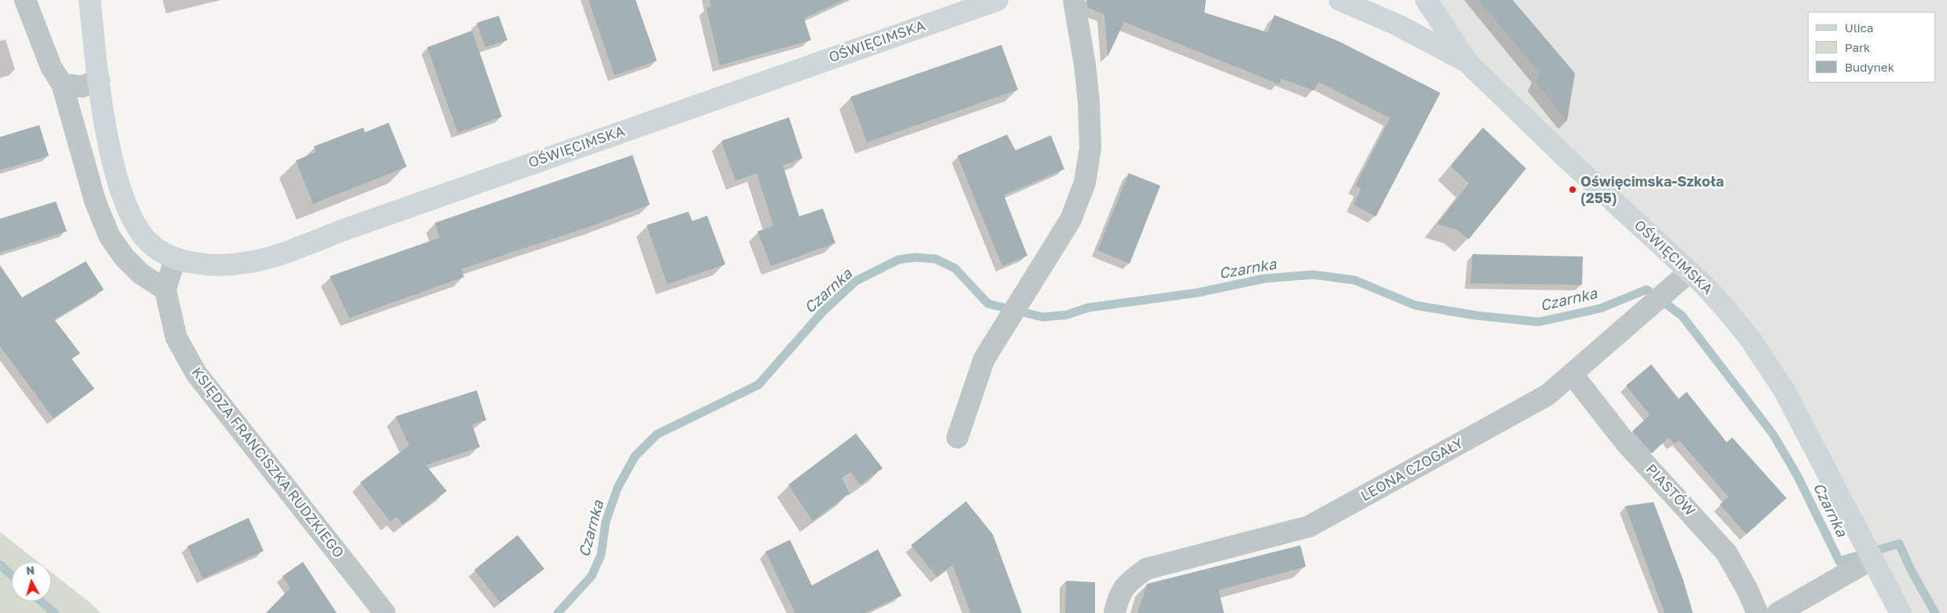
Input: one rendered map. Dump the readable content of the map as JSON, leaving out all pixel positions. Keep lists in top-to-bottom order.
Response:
{
  "streets": {
    "main road": ["OŚWIĘCIMSKA"],
    "street": ["KSIĘDZA FRANCISZKA RUDZKIEGO", "LEONA CZOGAŁY", "PIASTÓW"]
  },
  "crossings": [
    ["OŚWIĘCIMSKA", "LEONA CZOGAŁY"],
    ["LEONA CZOGAŁY", "PIASTÓW"]
  ],
  "water": ["Czarnka"],
  "places": ["Oświęcimska-Szkoła (255)"],
  "legend": ["Ulica", "Park", "Budynek"],
  "north": "top"
}
